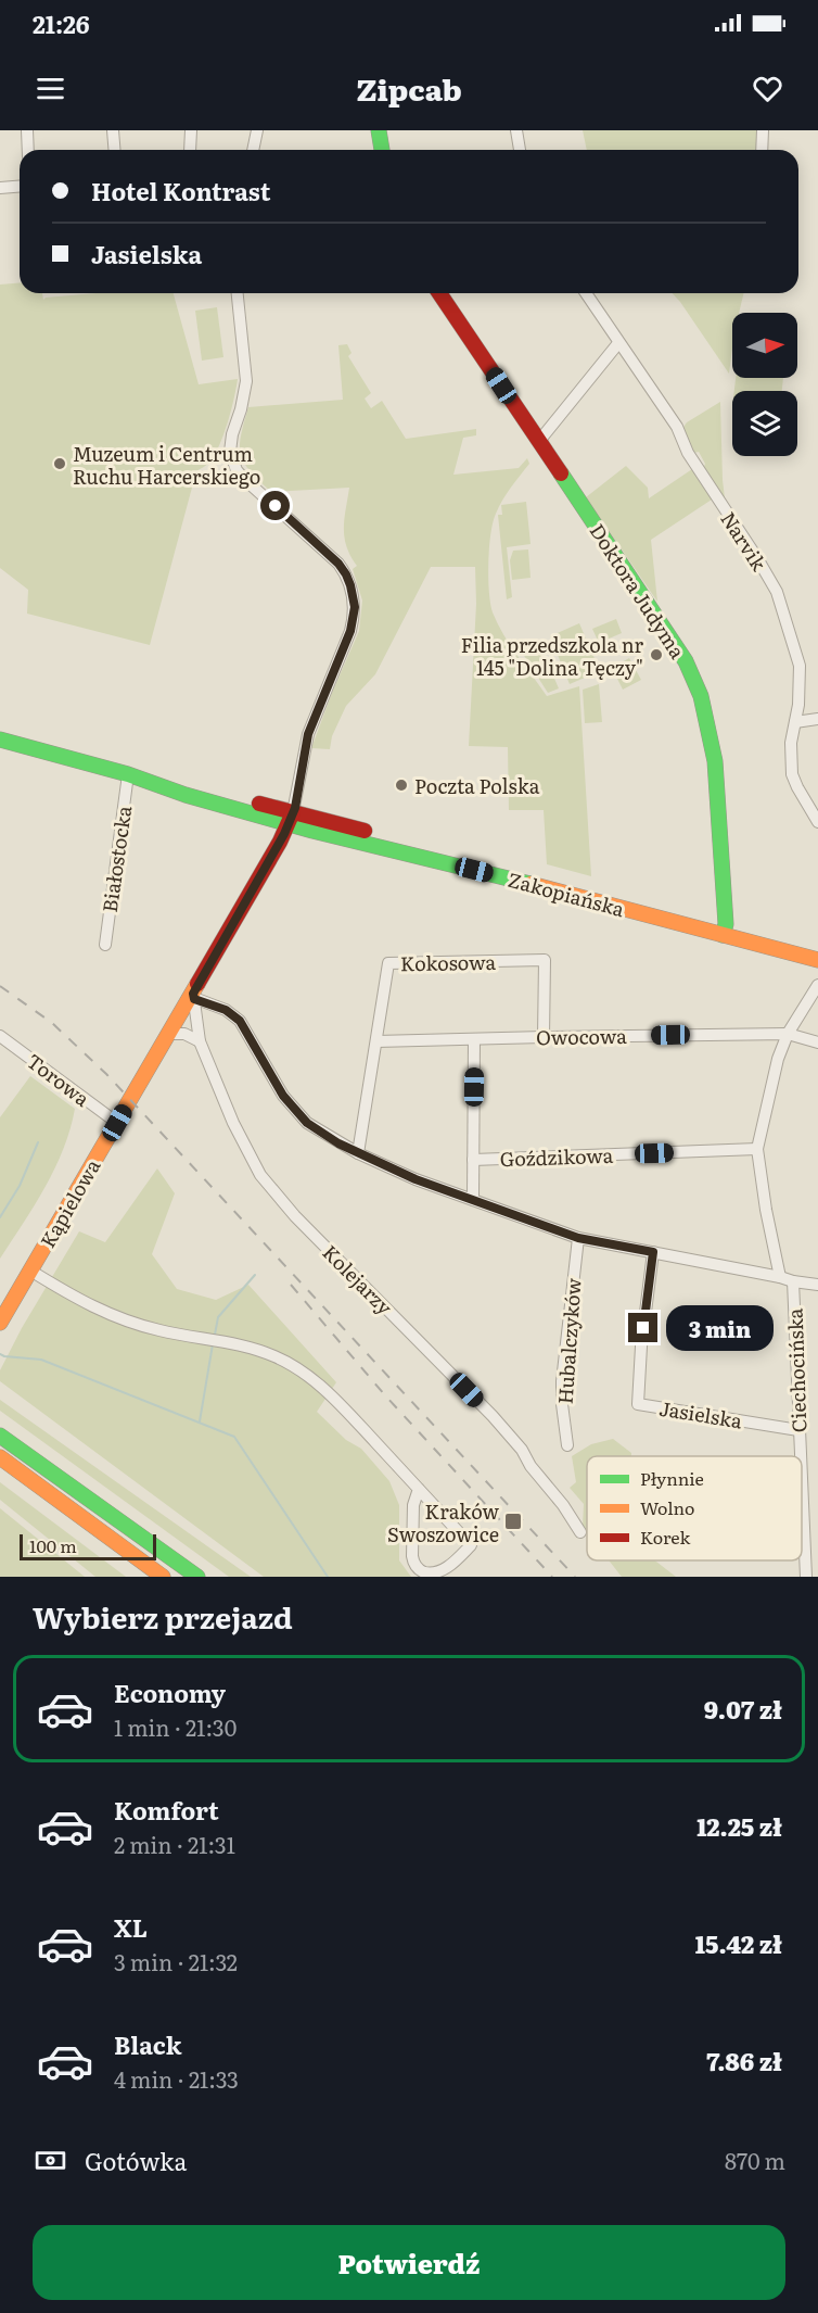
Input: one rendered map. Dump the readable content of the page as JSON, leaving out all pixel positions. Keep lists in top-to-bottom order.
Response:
{
  "streets": {
    "main road": ["Doktora Judyma", "Zakopiańska", "Kąpielowa"],
    "street": [
      "Narvik",
      "Białostocka",
      "Kokosowa",
      "Owocowa",
      "Torowa",
      "Goździkowa",
      "Kolejarzy",
      "Hubalczyków",
      "Ciechocińska",
      "Jasielska"
    ]
  },
  "crossings": [
    ["Doktora Judyma", "Zakopiańska"],
    ["Białostocka", "Zakopiańska"],
    ["Zakopiańska", "Kąpielowa"],
    ["Kokosowa", "Owocowa"],
    ["Owocowa", "Goździkowa"],
    ["Torowa", "Kąpielowa"],
    ["Kąpielowa", "Kolejarzy"],
    ["Ciechocińska", "Jasielska"]
  ],
  "places": {
    "other": ["Muzeum i Centrum Ruchu Harcerskiego", "Filia przedszkola nr 145 \"Dolina Tęczy\"", "Poczta Polska"],
    "transit": ["Kraków Swoszowice"]
  },
  "legend": ["Płynnie", "Wolno", "Korek"],
  "scale_bar": "100 m",
  "north": "right",
  "page": {
    "status": "21:26",
    "header": "Zipcab",
    "banner": ["Hotel Kontrast", "Jasielska"],
    "bubble": "3 min",
    "scale": "100 m",
    "heading": "Wybierz przejazd",
    "list": [
      {
        "name": "Economy",
        "note": "1 min · 21:30",
        "value": "9.07 zł"
      },
      {
        "name": "Komfort",
        "note": "2 min · 21:31",
        "value": "12.25 zł"
      },
      {
        "name": "XL",
        "note": "3 min · 21:32",
        "value": "15.42 zł"
      },
      {
        "name": "Black",
        "note": "4 min · 21:33",
        "value": "7.86 zł"
      }
    ],
    "pay": ["Gotówka", "870 m"],
    "buttons": "Potwierdź"
  }
}
